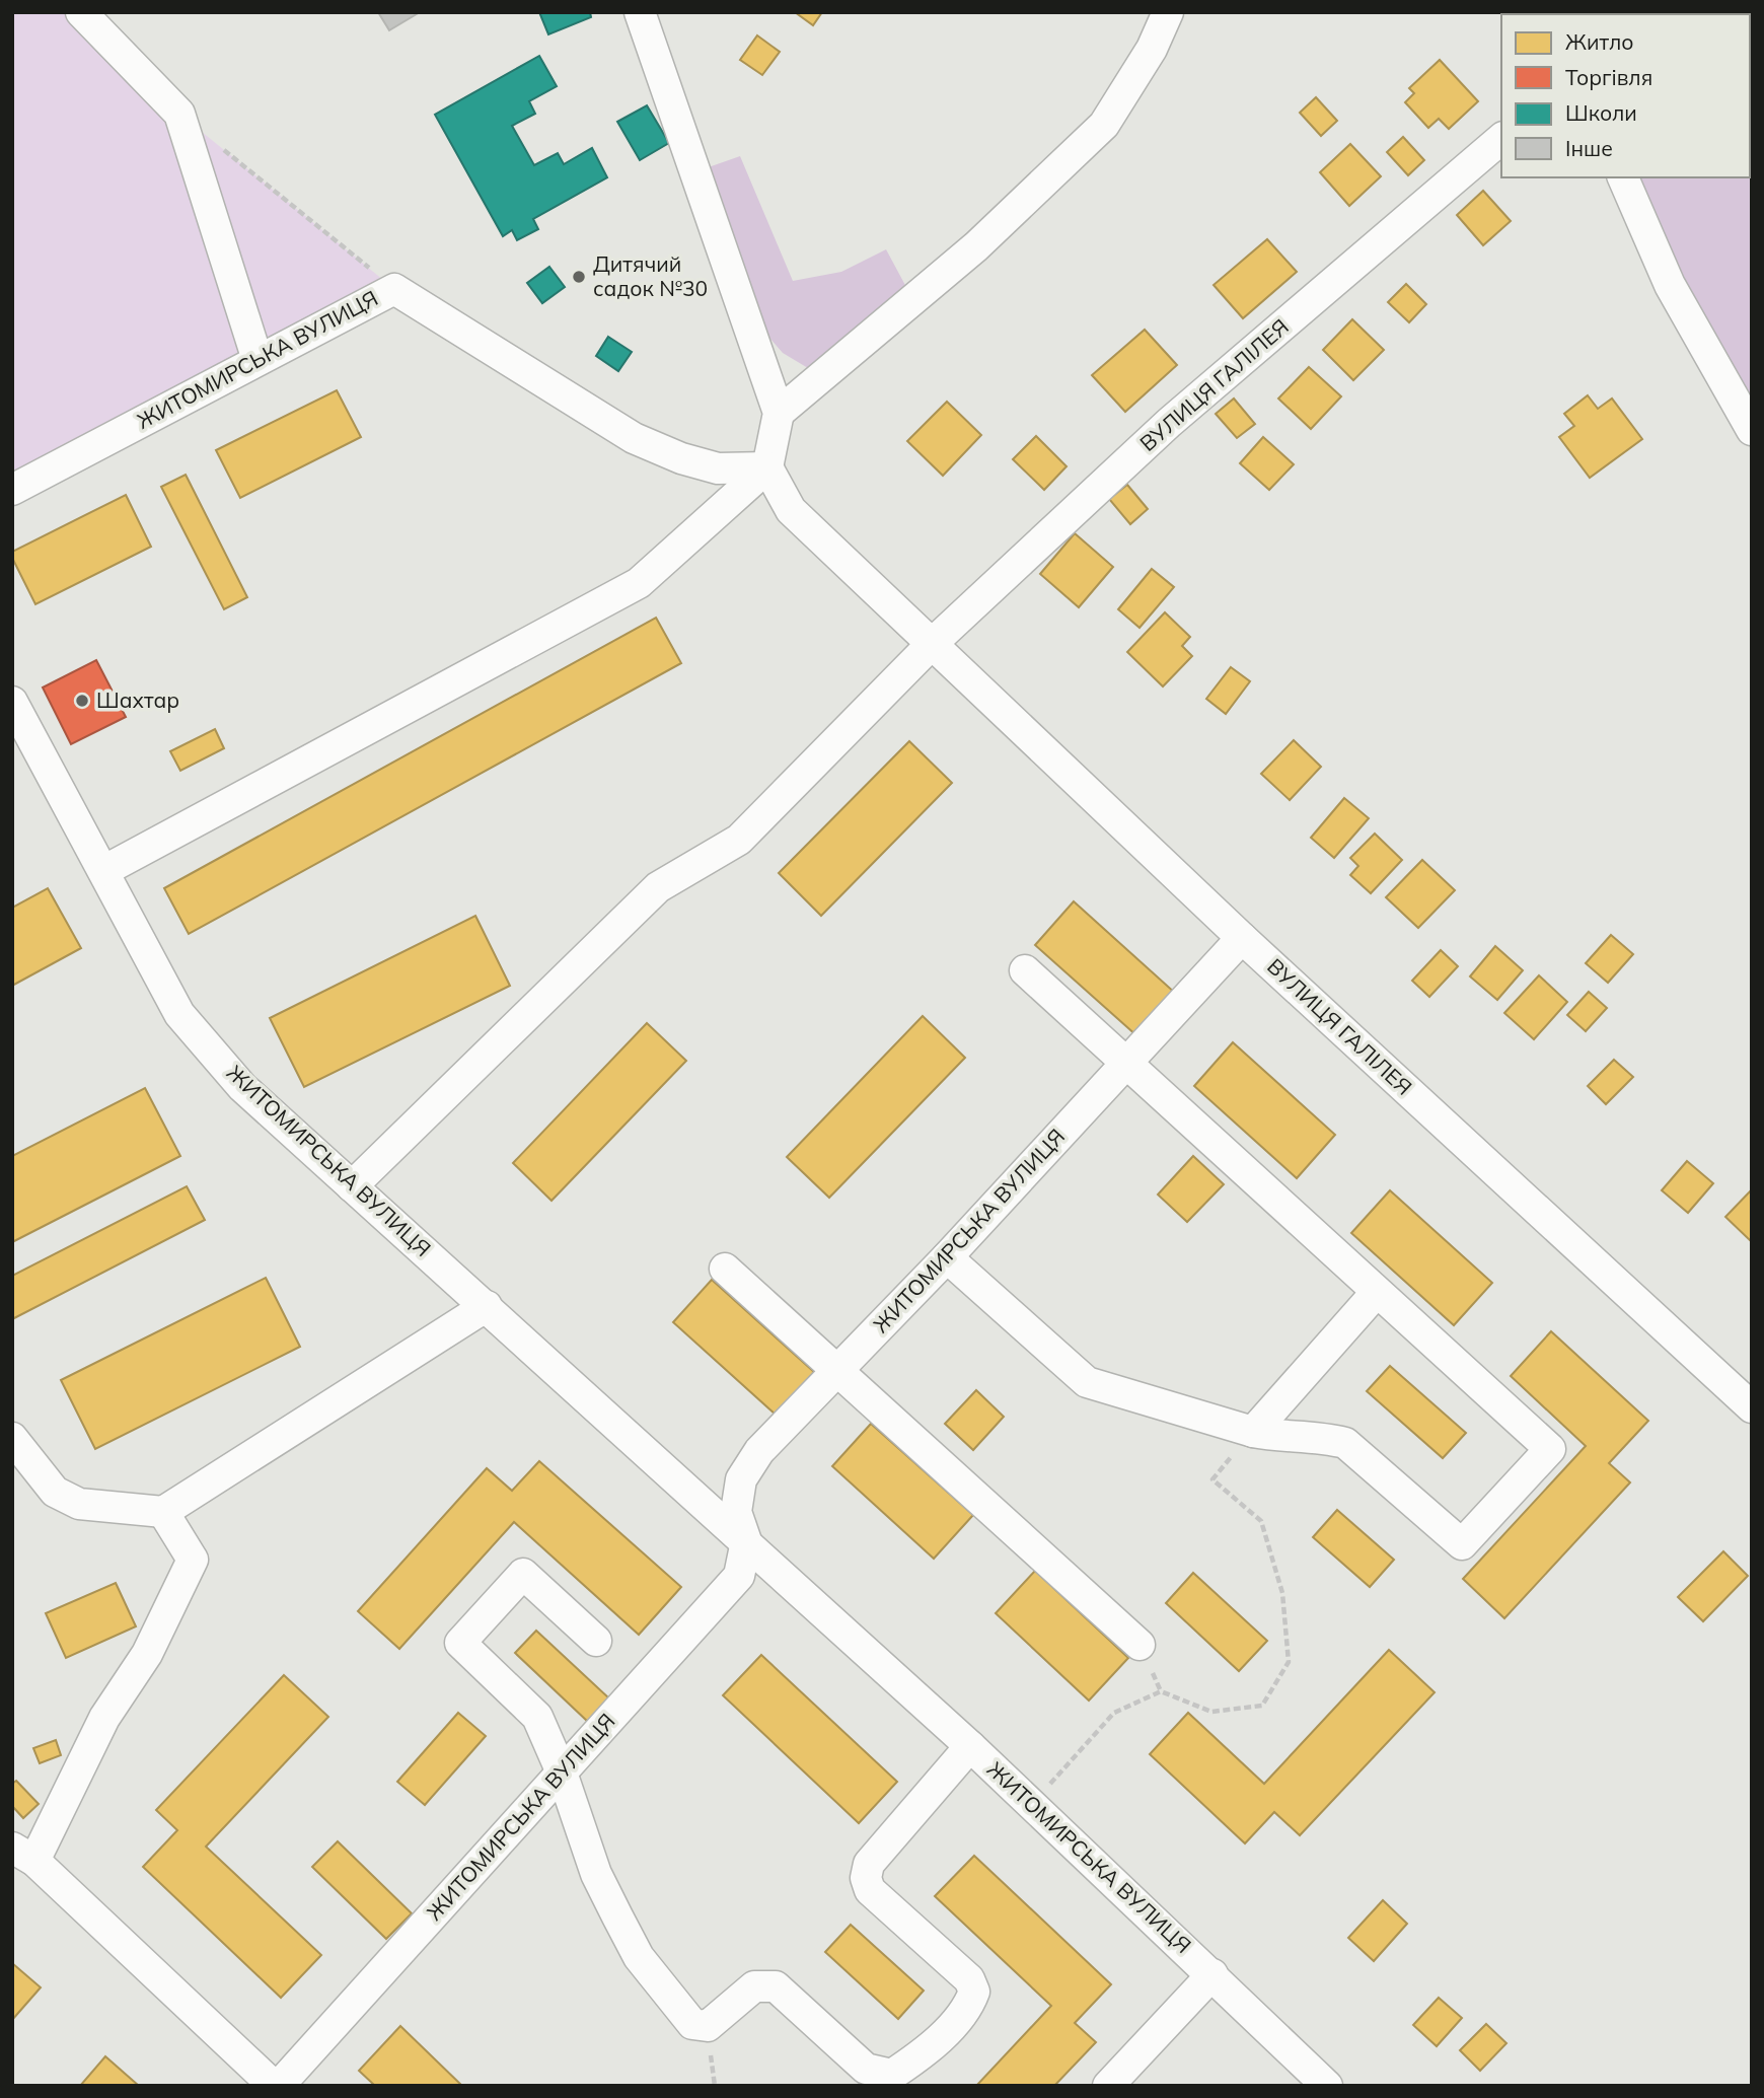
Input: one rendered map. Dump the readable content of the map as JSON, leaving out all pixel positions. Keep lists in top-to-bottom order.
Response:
{
  "streets": {
    "street": ["ЖИТОМИРСЬКА ВУЛИЦЯ", "ВУЛИЦЯ ГАЛІЛЕЯ"]
  },
  "crossings": [
    ["ЖИТОМИРСЬКА ВУЛИЦЯ", "ВУЛИЦЯ ГАЛІЛЕЯ"]
  ],
  "places": ["Дитячий садок №30", "Шахтар"],
  "legend": [
    "Житло",
    "Торгівля",
    "Школи",
    "Інше"
  ]
}
